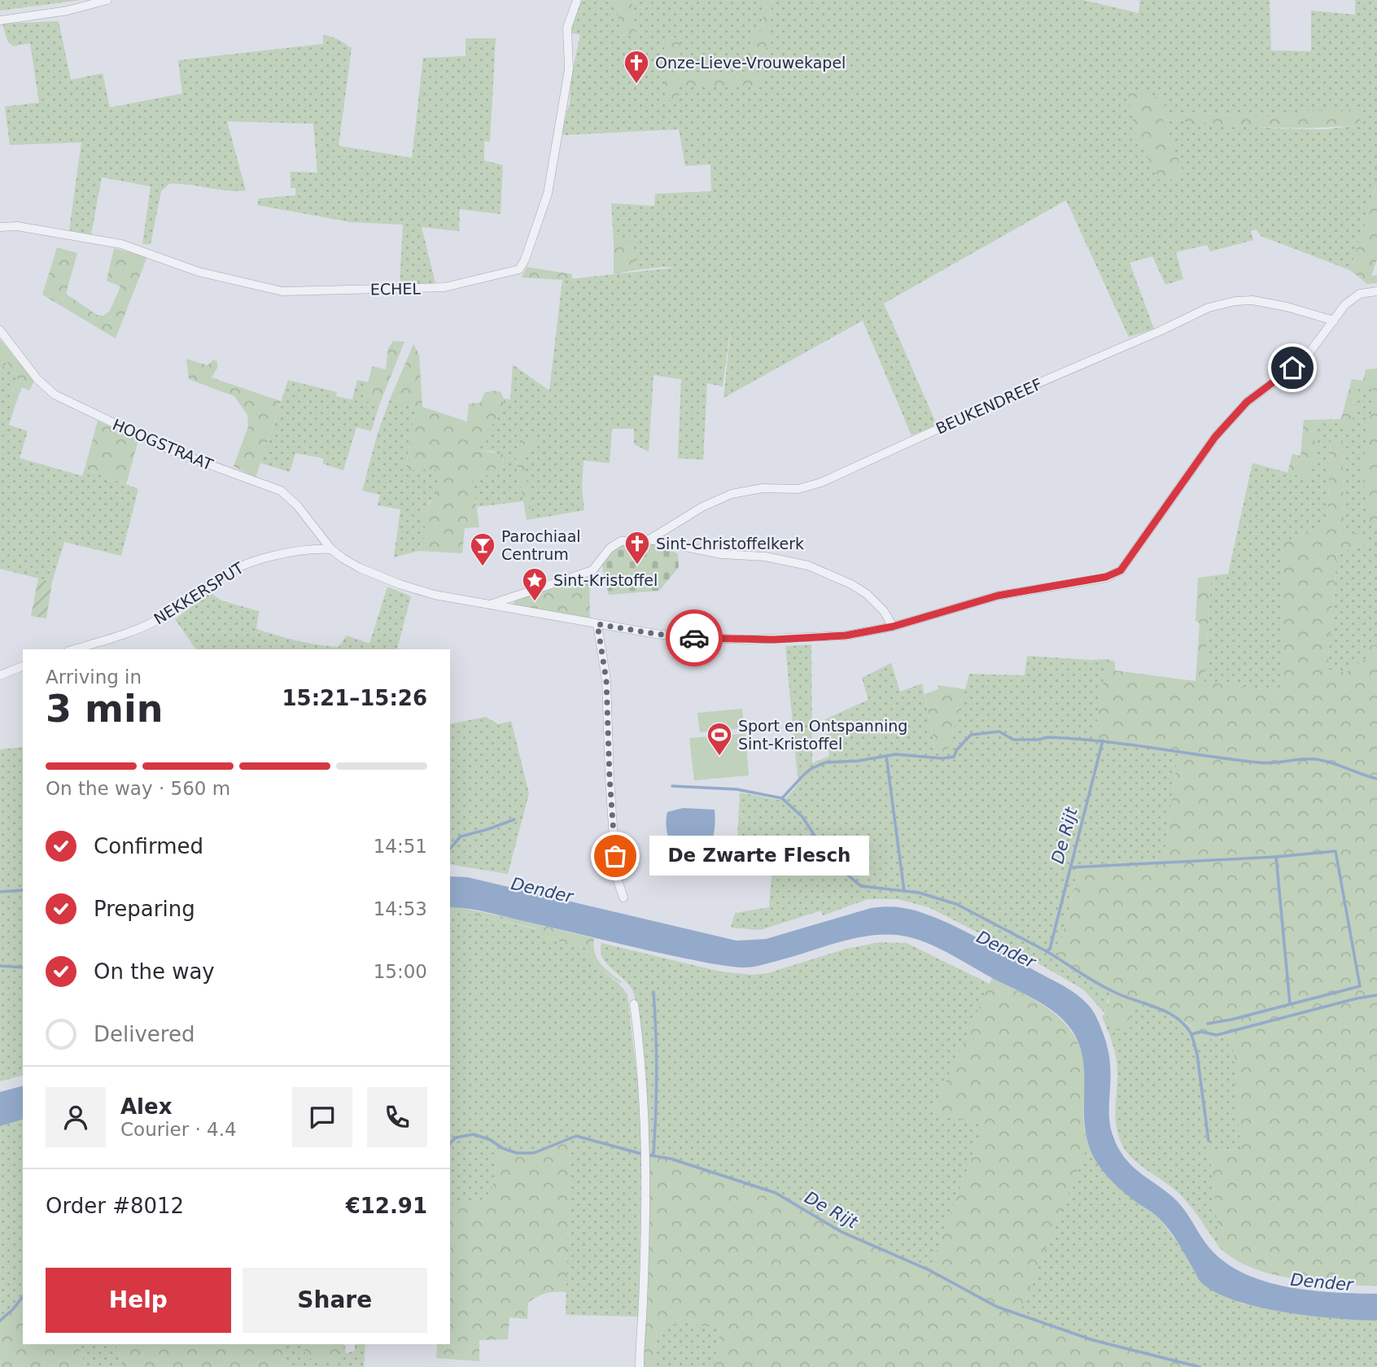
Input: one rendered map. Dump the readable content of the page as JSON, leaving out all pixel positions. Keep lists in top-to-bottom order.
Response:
{
  "streets": {
    "street": [
      "ECHEL",
      "BEUKENDREEF",
      "HOOGSTRAAT",
      "NEKKERSPUT"
    ]
  },
  "crossings": [
    ["BEUKENDREEF", "HOOGSTRAAT"],
    ["HOOGSTRAAT", "NEKKERSPUT"]
  ],
  "water": ["De Rijt", "Dender"],
  "places": {
    "church": ["Onze-Lieve-Vrouwekapel", "Sint-Christoffelkerk"],
    "bar": ["Parochiaal Centrum"],
    "place": ["Sint-Kristoffel"],
    "sports": ["Sport en Ontspanning Sint-Kristoffel"],
    "other": ["De Zwarte Flesch"]
  },
  "page": {
    "heading": ["3 min", "Arriving in", "15:21–15:26"],
    "panel": [
      "Alex",
      "Courier · 4.4",
      "Order #8012",
      "€12.91"
    ],
    "bar": "On the way · 560 m",
    "list": [
      ["Confirmed", "14:51"],
      ["Preparing", "14:53"],
      ["On the way", "15:00"],
      "Delivered"
    ],
    "bubble": "De Zwarte Flesch",
    "buttons": ["Help", "Share"]
  }
}
